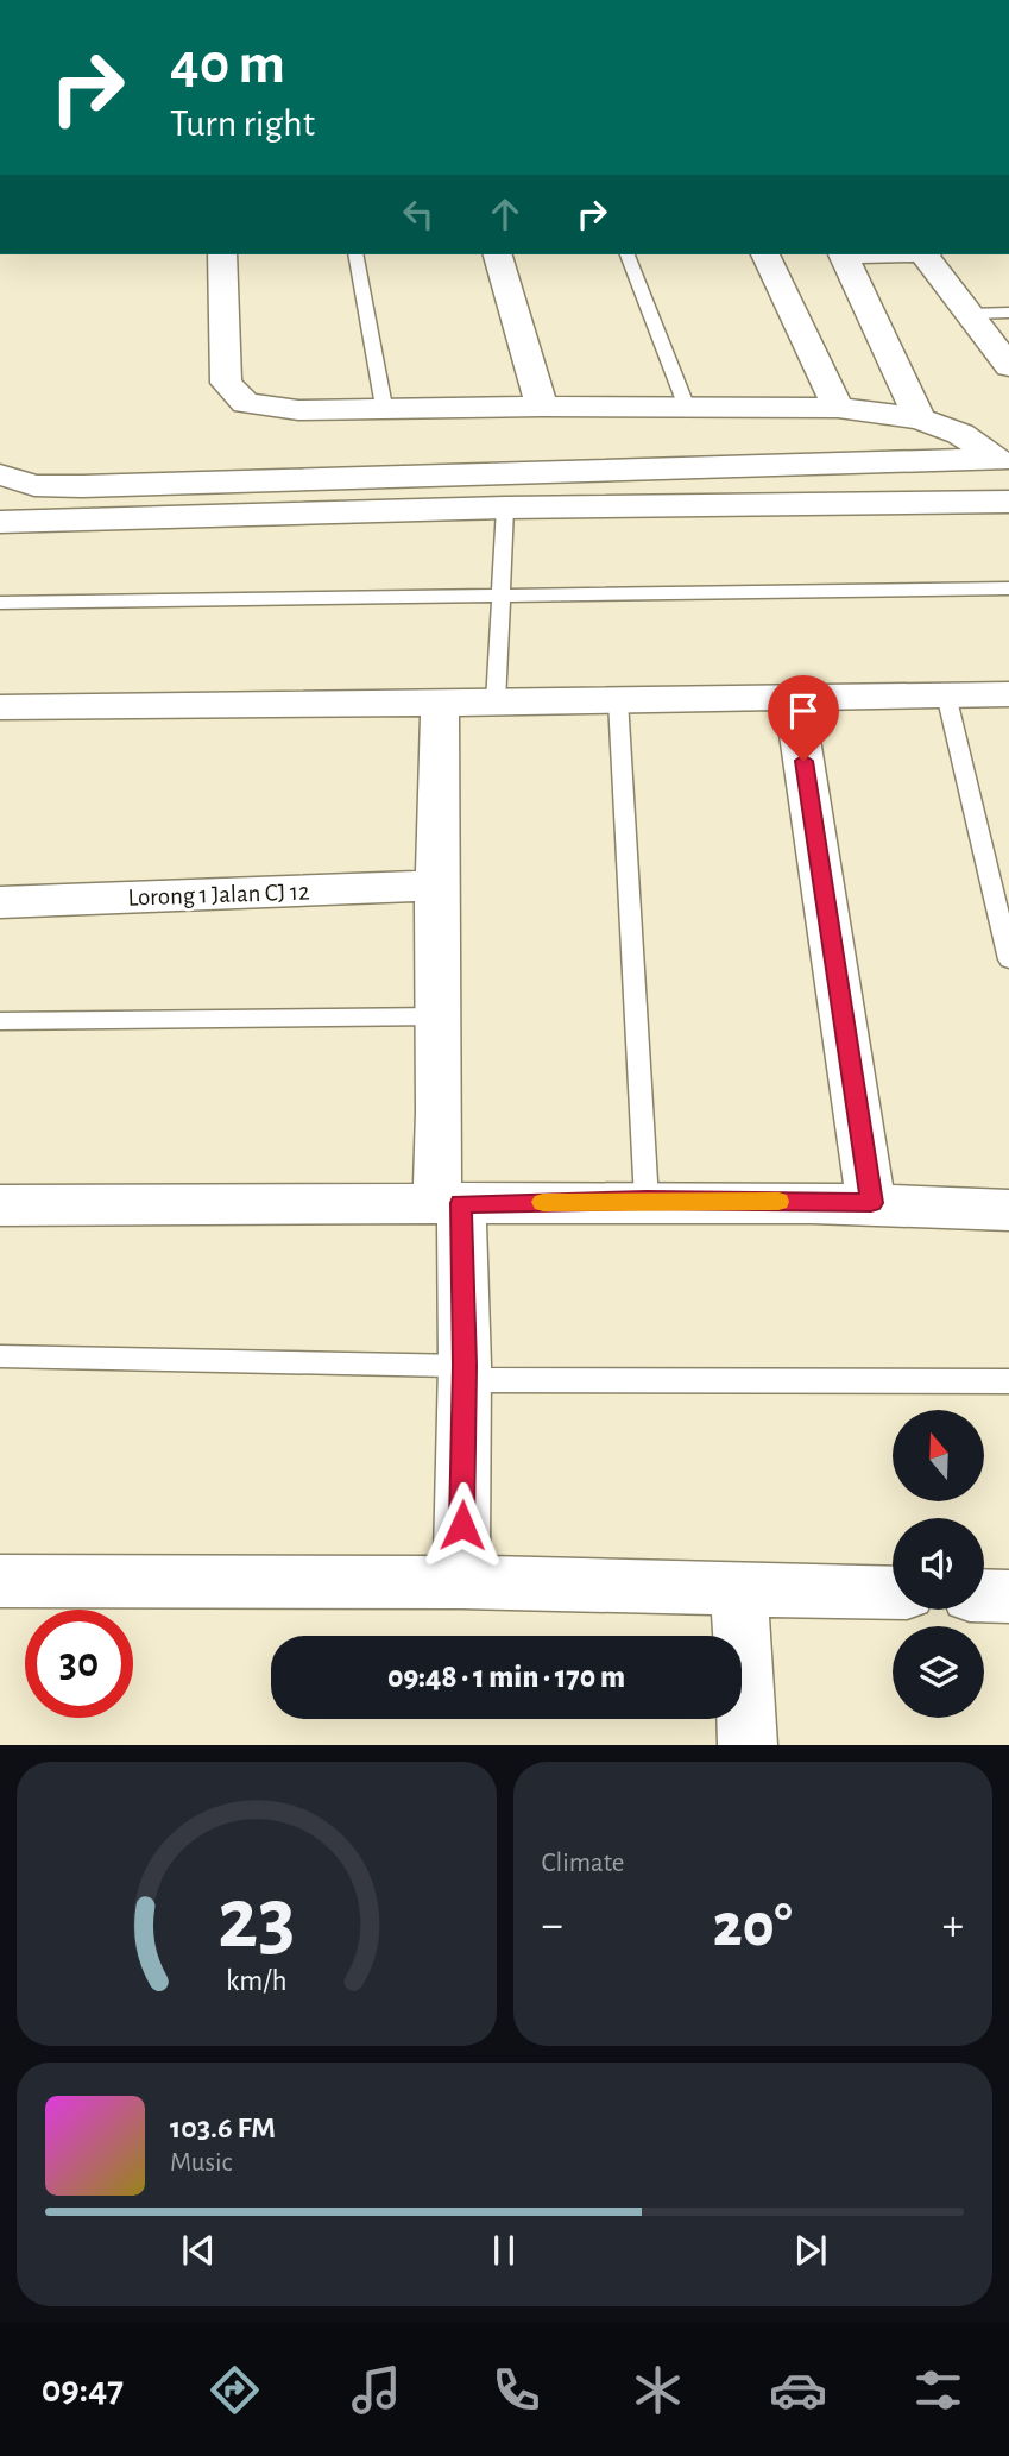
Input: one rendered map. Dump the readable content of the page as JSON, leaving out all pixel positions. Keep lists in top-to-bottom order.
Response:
{
  "streets": {
    "street": ["Lorong 1 Jalan CJ 12"]
  },
  "north": "top",
  "page": {
    "turn": ["40 m", "Turn right"],
    "limit": "30",
    "trip": "09:48 · 1 min · 170 m",
    "tile": "Climate",
    "heat": ["−", "20°", "+"],
    "song": ["103.6 FM", "Music"],
    "tabs": "09:47",
    "gauge": ["23", "km/h"]
  }
}
